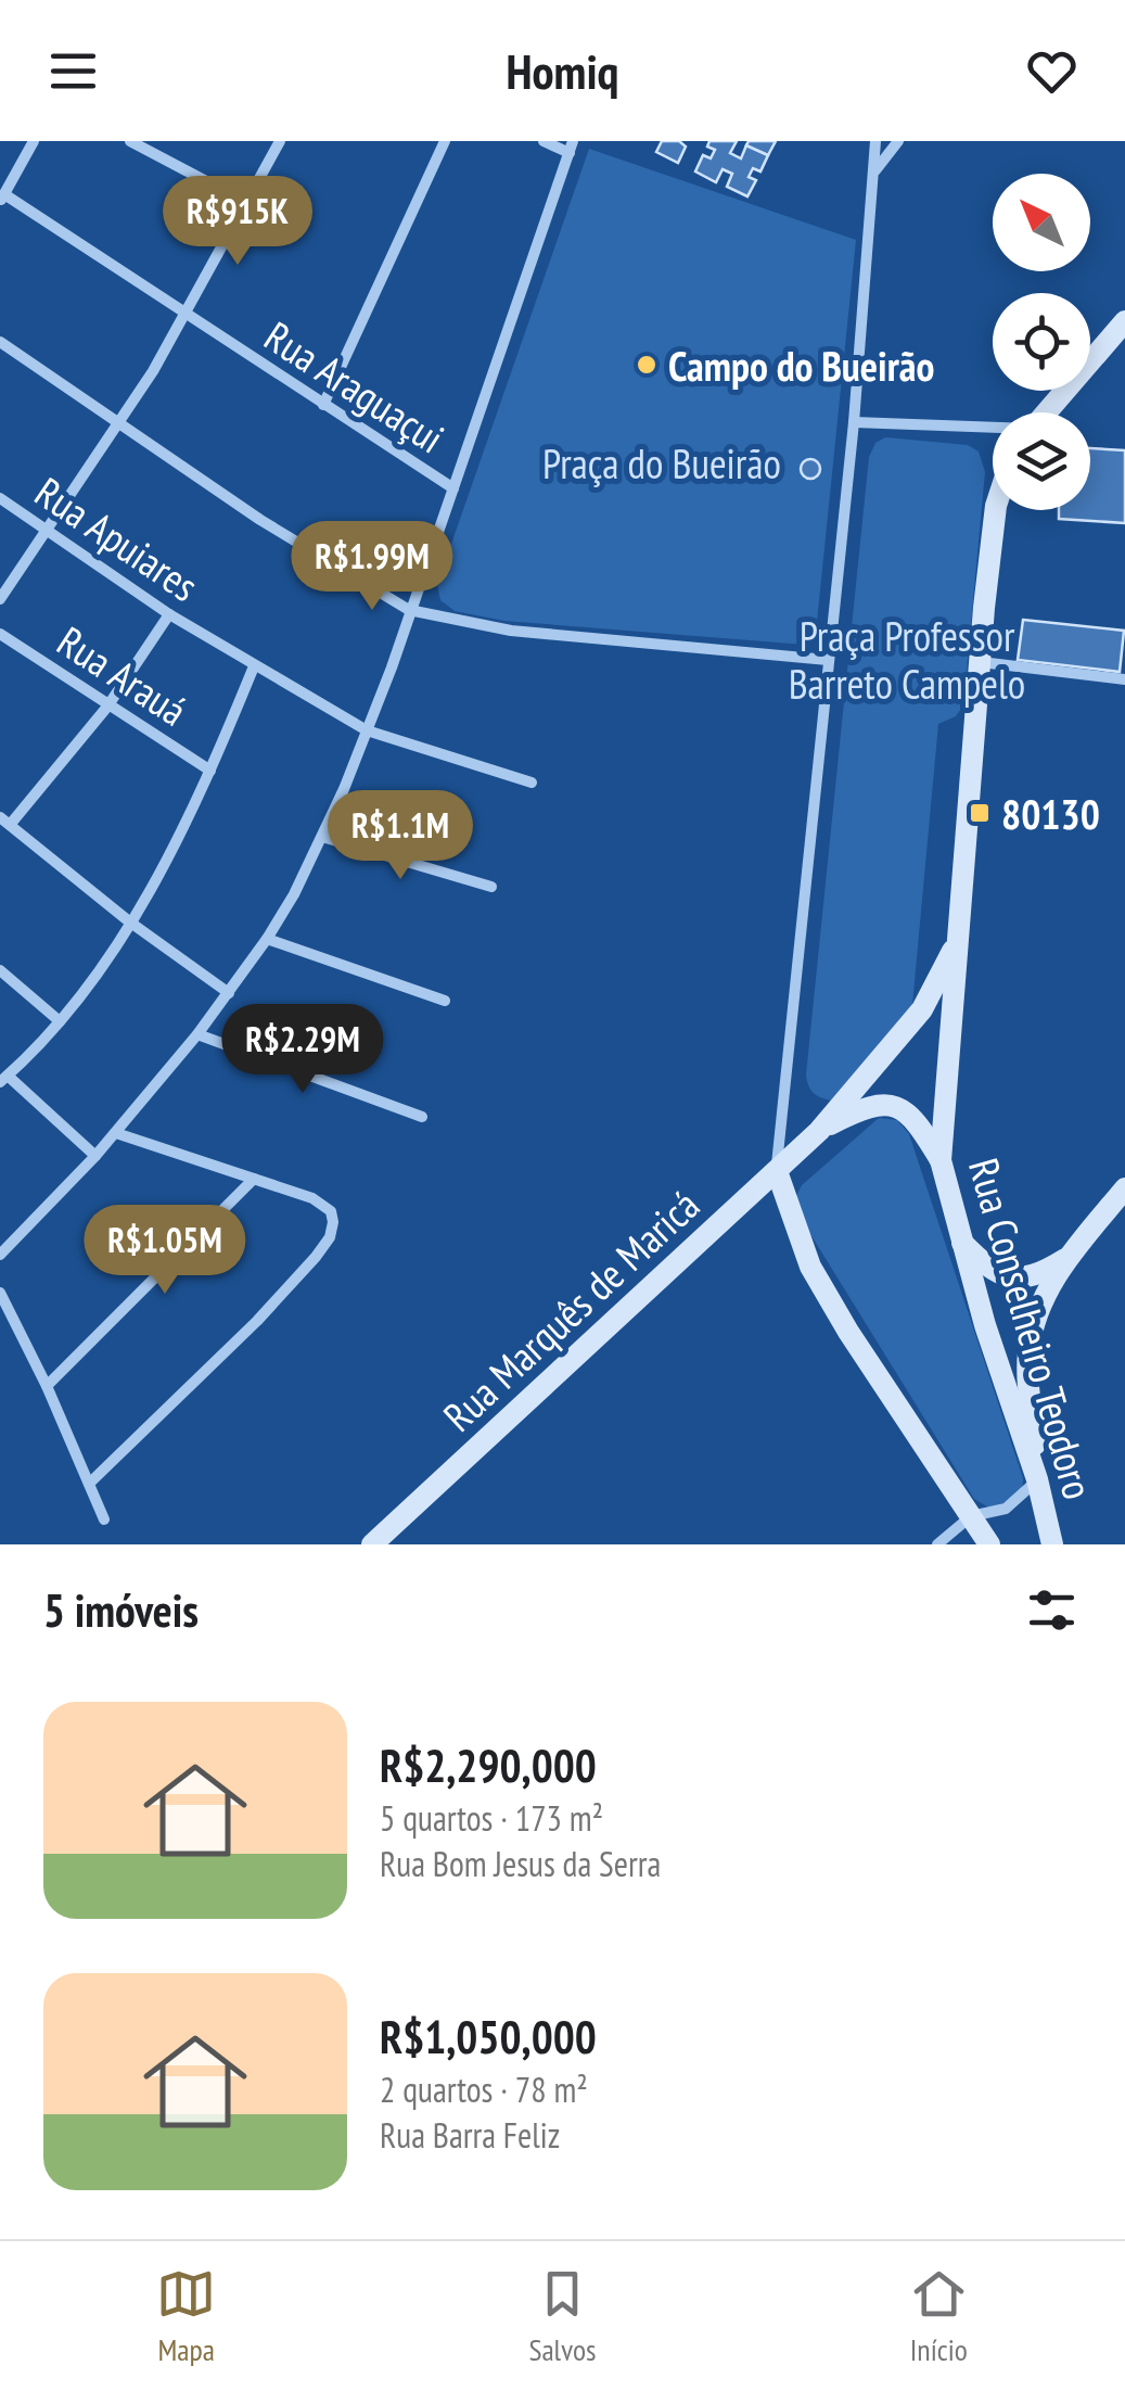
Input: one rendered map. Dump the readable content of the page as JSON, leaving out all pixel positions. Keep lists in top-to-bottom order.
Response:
{
  "streets": {
    "main road": ["Rua Marquês de Maricá", "Rua Conselheiro Teodoro"],
    "street": ["Rua Araguaçui", "Rua Apuiares", "Rua Arauá"]
  },
  "crossings": [
    ["Rua Marquês de Maricá", "Rua Conselheiro Teodoro"]
  ],
  "parks": ["Praça do Bueirão", "Praça Professor Barreto Campelo"],
  "places": {
    "other": ["Campo do Bueirão"],
    "transit": ["80130"]
  },
  "north": "top left",
  "page": {
    "header": "Homiq",
    "price": [
      "R$915K",
      "R$1.99M",
      "R$1.1M",
      "R$2.29M",
      "R$1.05M"
    ],
    "heading": "5 imóveis",
    "list": [
      {
        "name": "R$2,290,000",
        "note": "5 quartos · 173 m² · Rua Bom Jesus da Serra"
      },
      {
        "name": "R$1,050,000",
        "note": "2 quartos · 78 m² · Rua Barra Feliz"
      }
    ],
    "tabs": ["Mapa", "Salvos", "Início"]
  }
}
